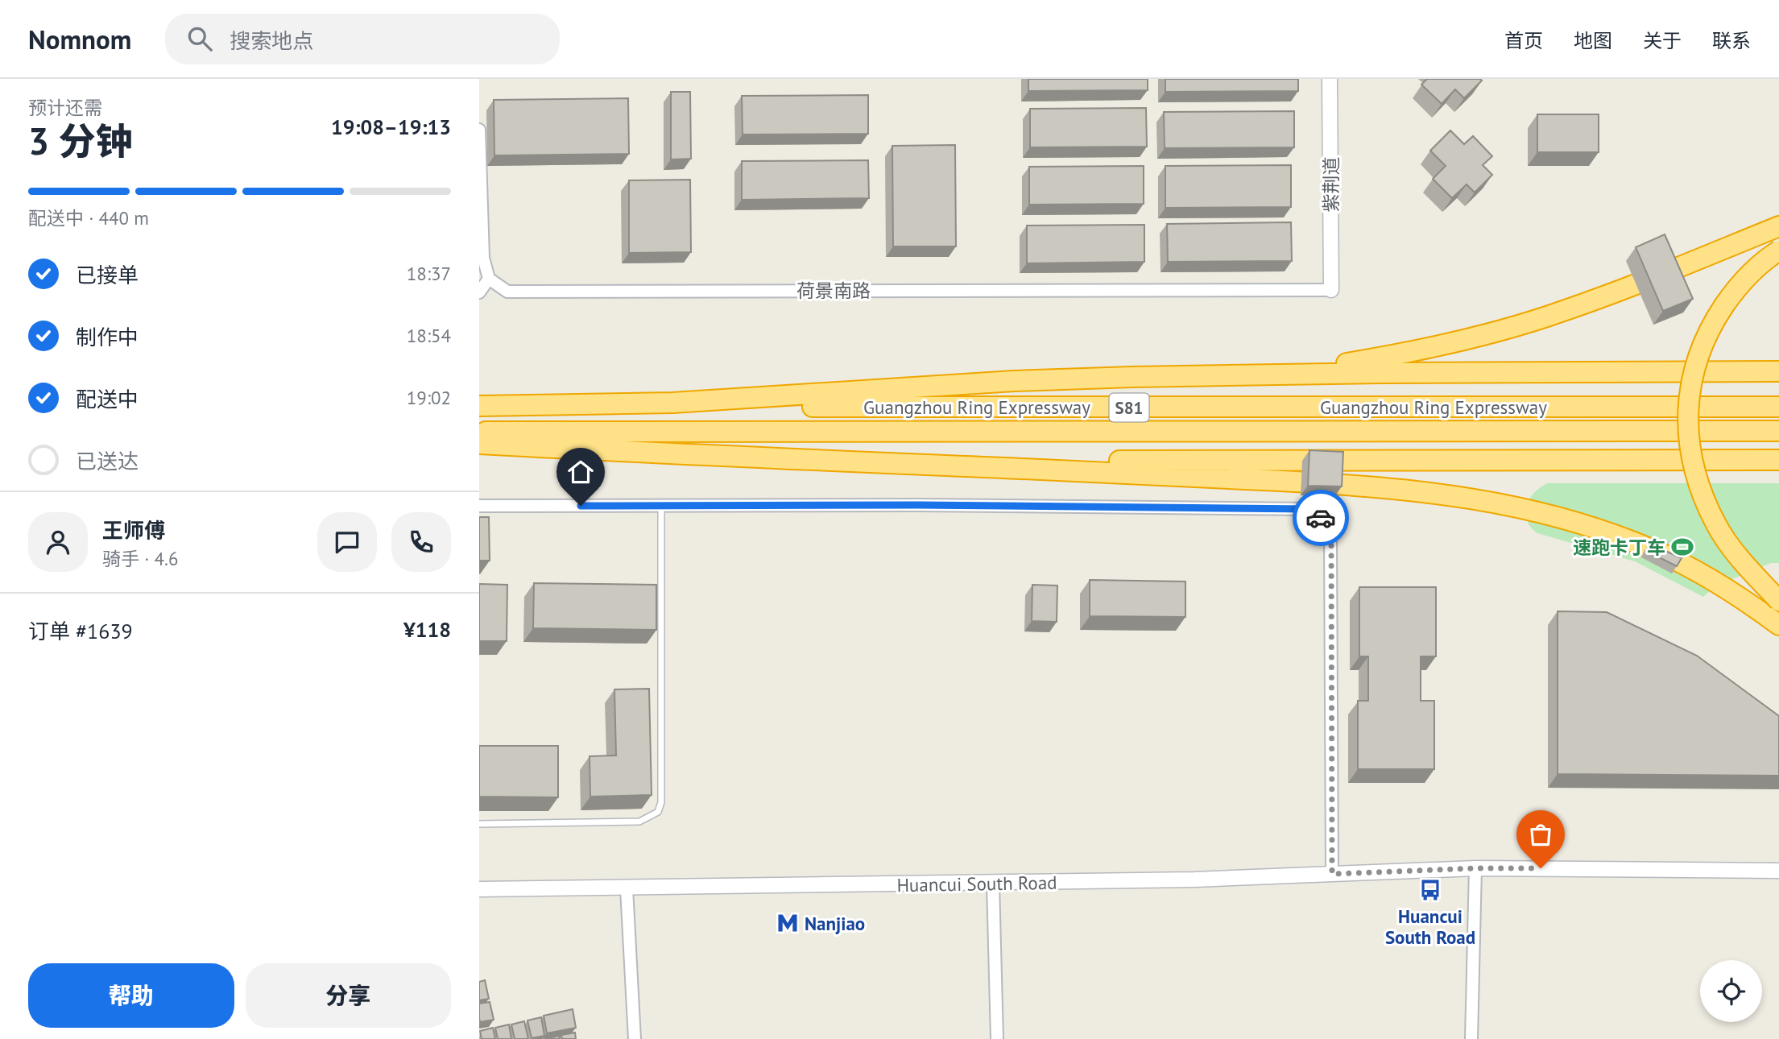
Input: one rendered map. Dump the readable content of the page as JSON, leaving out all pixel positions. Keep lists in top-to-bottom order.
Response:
{
  "streets": {
    "highway": ["Guangzhou Ring Expressway", "S81"],
    "street": ["紫荆道", "荷景南路", "Huancui South Road"]
  },
  "crossings": [
    ["紫荆道", "荷景南路"]
  ],
  "places": {
    "sports": ["速跑卡丁车"],
    "bus stop": ["Huancui South Road"],
    "metro station": ["Nanjiao"]
  },
  "page": {
    "header": "Nomnom",
    "search": "搜索地点",
    "nav": [
      "首页",
      "地图",
      "关于",
      "联系"
    ],
    "heading": ["3 分钟", "预计还需", "19:08–19:13"],
    "panel": [
      "王师傅",
      "骑手 · 4.6",
      "订单 #1639",
      "¥118"
    ],
    "bar": "配送中 · 440 m",
    "list": [
      ["已接单", "18:37"],
      ["制作中", "18:54"],
      ["配送中", "19:02"],
      "已送达"
    ],
    "buttons": ["帮助", "分享"]
  }
}
